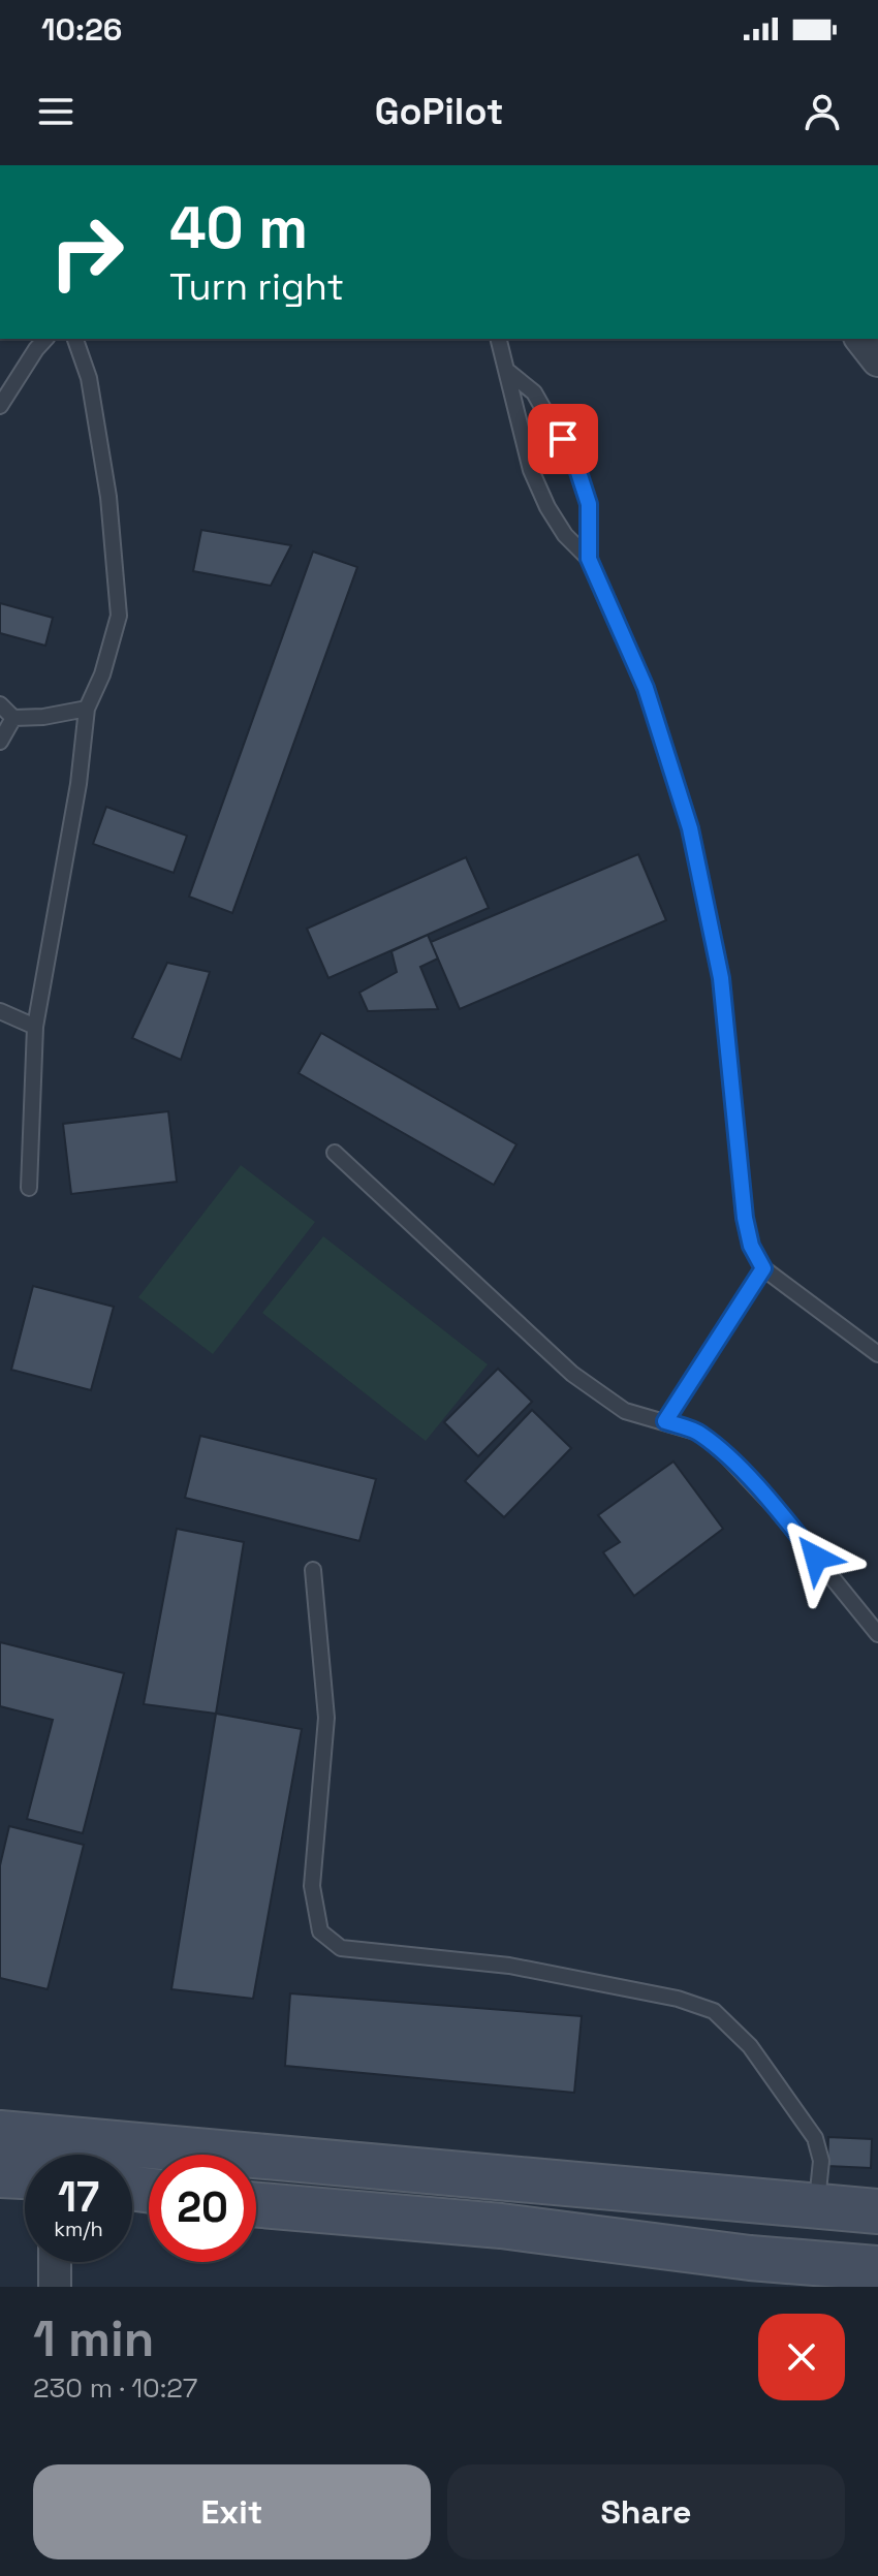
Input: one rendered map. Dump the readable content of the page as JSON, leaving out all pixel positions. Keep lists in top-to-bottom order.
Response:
{
  "page": {
    "status": "10:26",
    "header": "GoPilot",
    "turn": ["40 m", "Turn right"],
    "speed": "17 km/h",
    "limit": "20",
    "heading": ["1 min", "230 m · 10:27"],
    "buttons": ["Exit", "Share"]
  }
}
